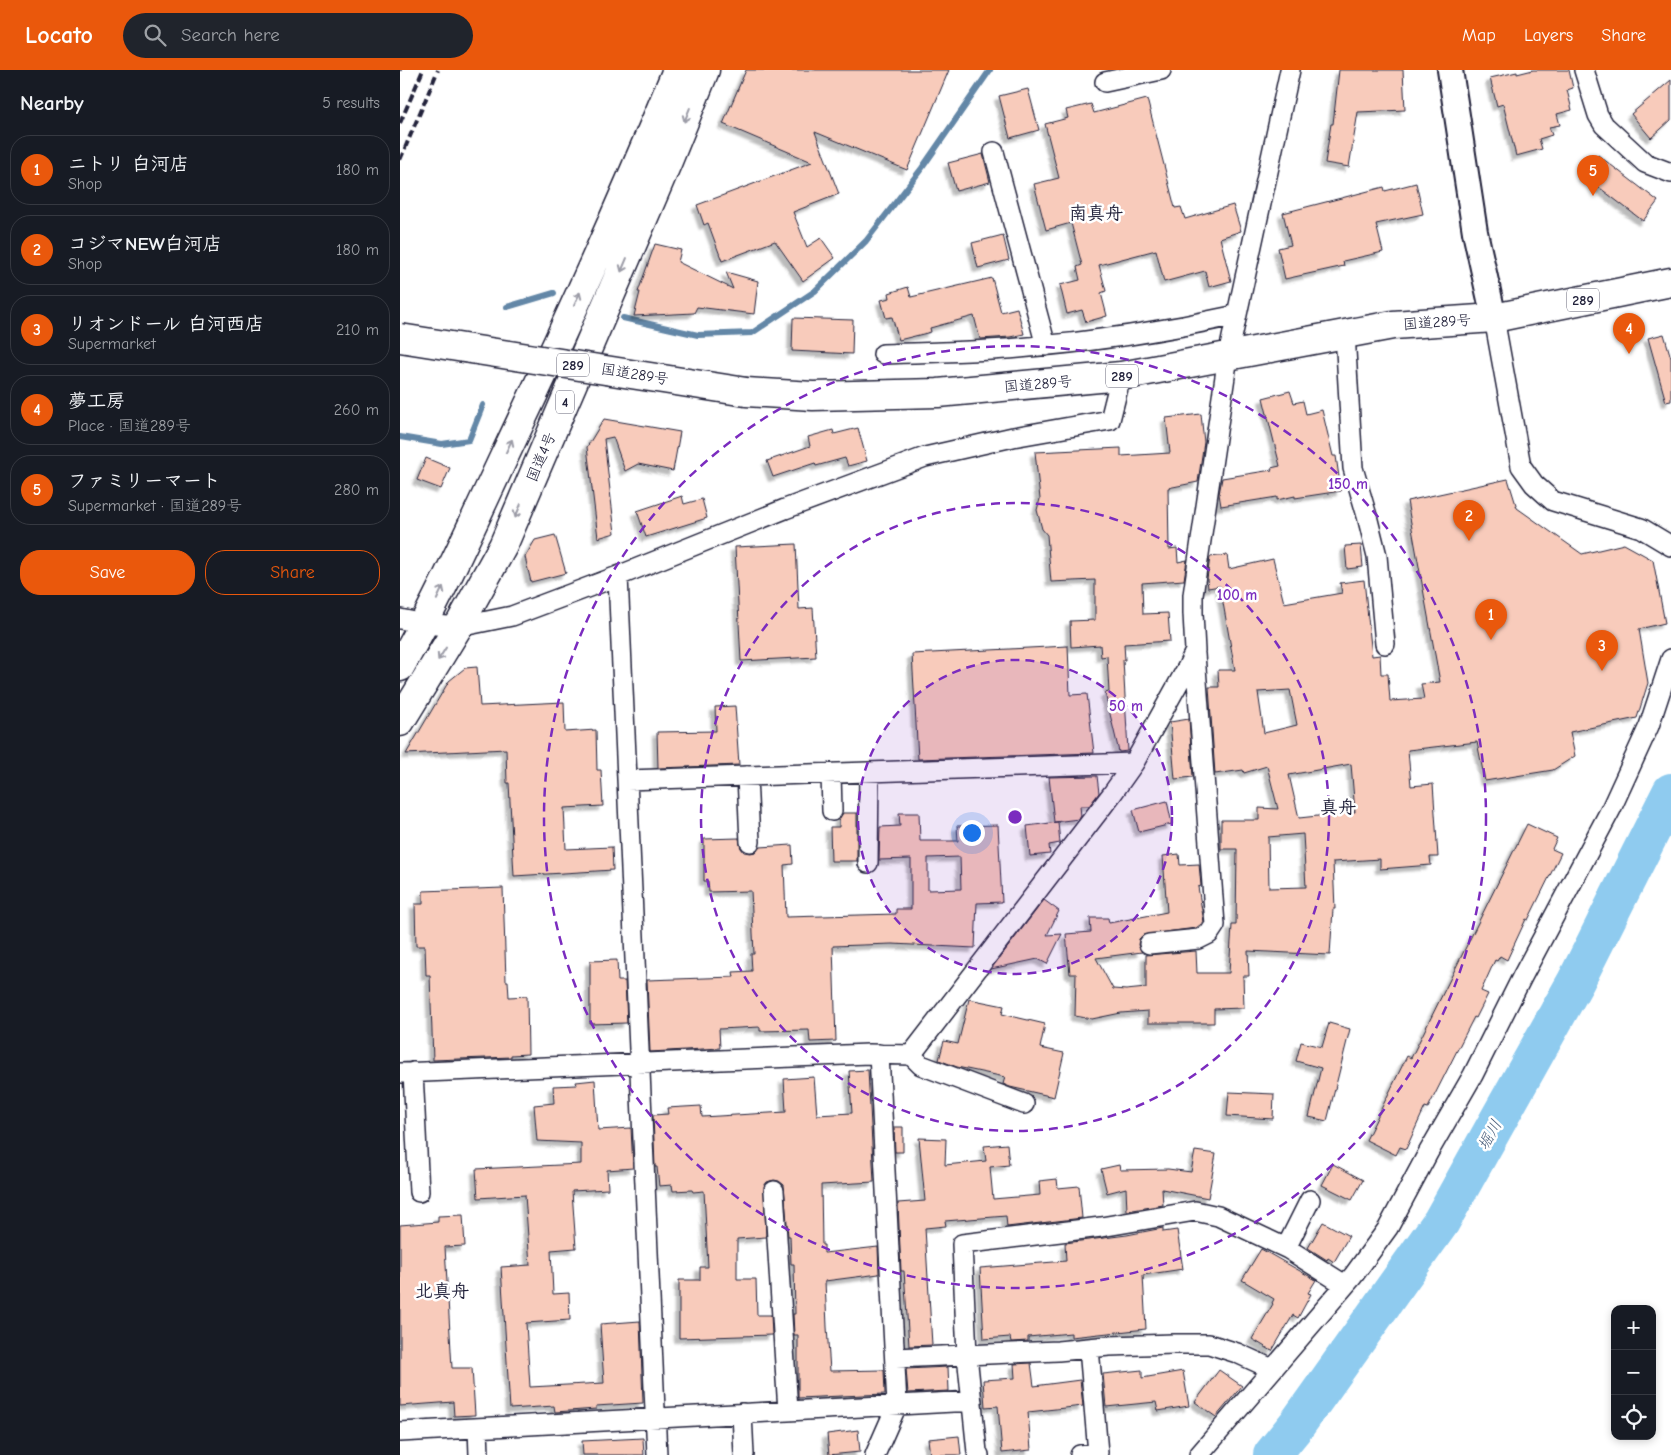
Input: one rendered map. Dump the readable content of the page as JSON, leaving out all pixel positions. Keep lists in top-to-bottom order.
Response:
{
  "streets": {
    "highway": [
      "289",
      "国道289号",
      "4",
      "国道4号"
    ]
  },
  "districts": ["南真舟", "真舟", "北真舟"],
  "water": ["堀川"],
  "page": {
    "header": "Locato",
    "search": "Search here",
    "nav": ["Map", "Layers", "Share"],
    "heading": ["Nearby", "5 results"],
    "list": [
      {
        "mark": "1",
        "name": "ニトリ 白河店",
        "note": "Shop",
        "value": "180 m"
      },
      {
        "mark": "2",
        "name": "コジマNEW白河店",
        "note": "Shop",
        "value": "180 m"
      },
      {
        "mark": "3",
        "name": "リオンドール 白河西店",
        "note": "Supermarket",
        "value": "210 m"
      },
      {
        "mark": "4",
        "name": "夢工房",
        "note": "Place · 国道289号",
        "value": "260 m"
      },
      {
        "mark": "5",
        "name": "ファミリーマート",
        "note": "Supermarket · 国道289号",
        "value": "280 m"
      }
    ],
    "pins": [
      "5",
      "4",
      "2",
      "1",
      "3"
    ],
    "buttons": ["Save", "Share"],
    "map_buttons": ["+", "−"]
  },
  "rings": ["150 m", "100 m", "50 m"]
}
